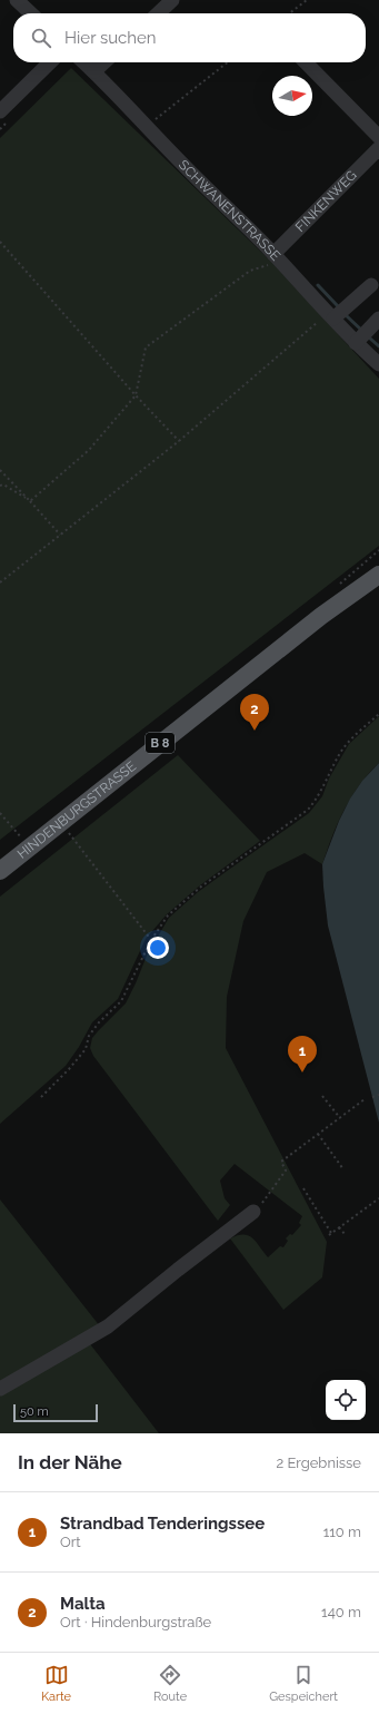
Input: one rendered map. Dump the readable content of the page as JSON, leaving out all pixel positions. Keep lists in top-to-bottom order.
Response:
{
  "streets": {
    "main road": ["B 8", "HINDENBURGSTRASSE"],
    "street": ["FINKENWEG", "SCHWANENSTRASSE"]
  },
  "crossings": [
    ["FINKENWEG", "SCHWANENSTRASSE"]
  ],
  "scale_bar": "50 m",
  "north": "right",
  "page": {
    "search": "Hier suchen",
    "pins": ["2", "1"],
    "scale": "50 m",
    "heading": ["In der Nähe", "2 Ergebnisse"],
    "list": [
      {
        "mark": "1",
        "name": "Strandbad Tenderingssee",
        "note": "Ort",
        "value": "110 m"
      },
      {
        "mark": "2",
        "name": "Malta",
        "note": "Ort · Hindenburgstraße",
        "value": "140 m"
      }
    ],
    "nav": ["Karte", "Route", "Gespeichert"]
  }
}
